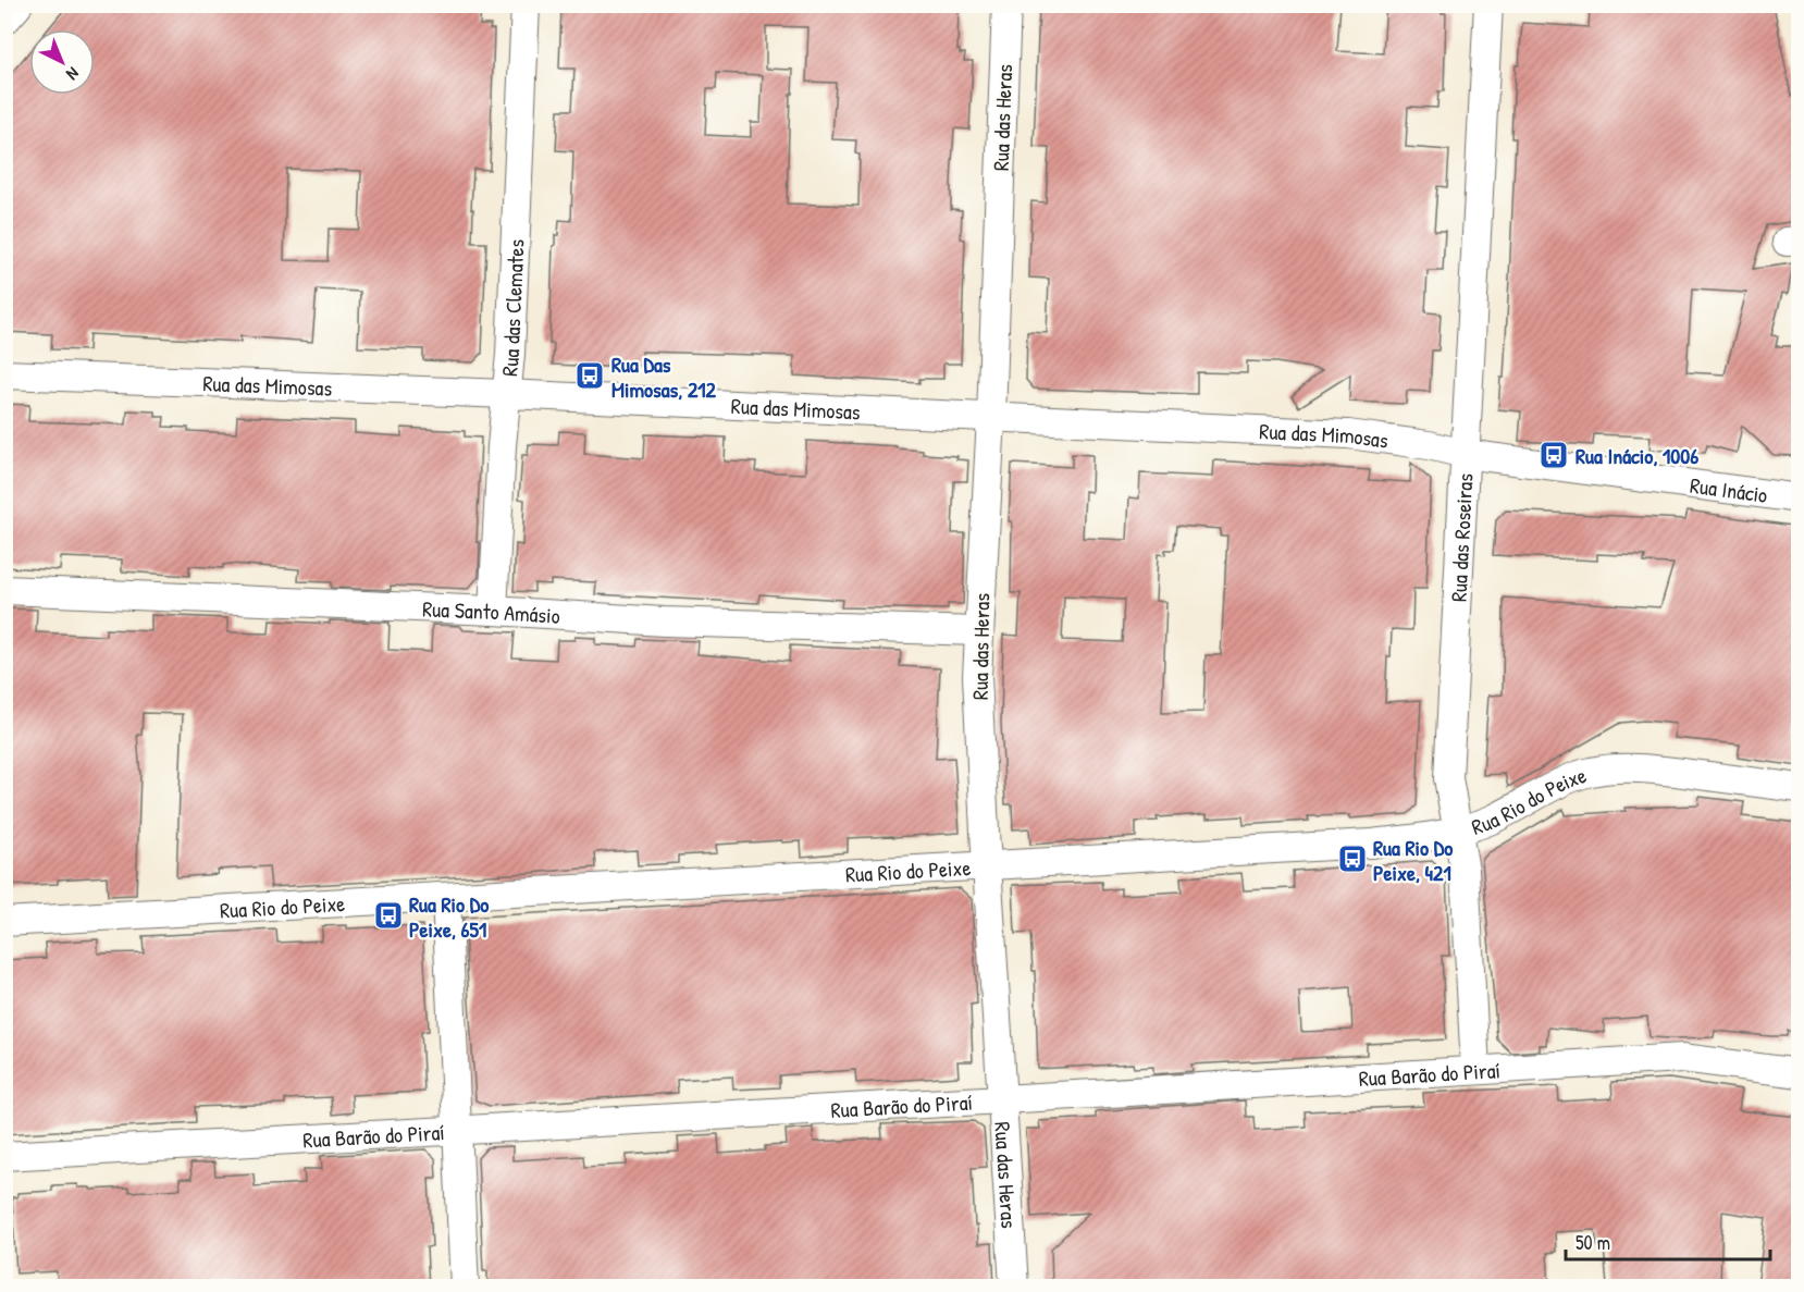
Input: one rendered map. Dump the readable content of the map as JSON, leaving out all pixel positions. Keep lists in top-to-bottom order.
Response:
{
  "streets": {
    "street": [
      "Rua das Heras",
      "Rua das Clemates",
      "Rua das Mimosas",
      "Rua Inácio",
      "Rua das Roseiras",
      "Rua Santo Amásio",
      "Rua Rio do Peixe",
      "Rua Barão do Piraí"
    ]
  },
  "crossings": [
    ["Rua das Heras", "Rua das Mimosas"],
    ["Rua das Heras", "Rua Santo Amásio"],
    ["Rua das Heras", "Rua Rio do Peixe"],
    ["Rua das Heras", "Rua Barão do Piraí"],
    ["Rua das Clemates", "Rua das Mimosas"],
    ["Rua das Clemates", "Rua Santo Amásio"],
    ["Rua das Mimosas", "Rua Inácio"],
    ["Rua das Mimosas", "Rua das Roseiras"],
    ["Rua Inácio", "Rua das Roseiras"],
    ["Rua das Roseiras", "Rua Rio do Peixe"],
    ["Rua das Roseiras", "Rua Barão do Piraí"]
  ],
  "places": {
    "bus stop": [
      "Rua Das Mimosas, 212",
      "Rua Inácio, 1006",
      "Rua Rio Do Peixe, 421",
      "Rua Rio Do Peixe, 651"
    ]
  },
  "scale_bar": "50 m",
  "north": "bottom right"
}
